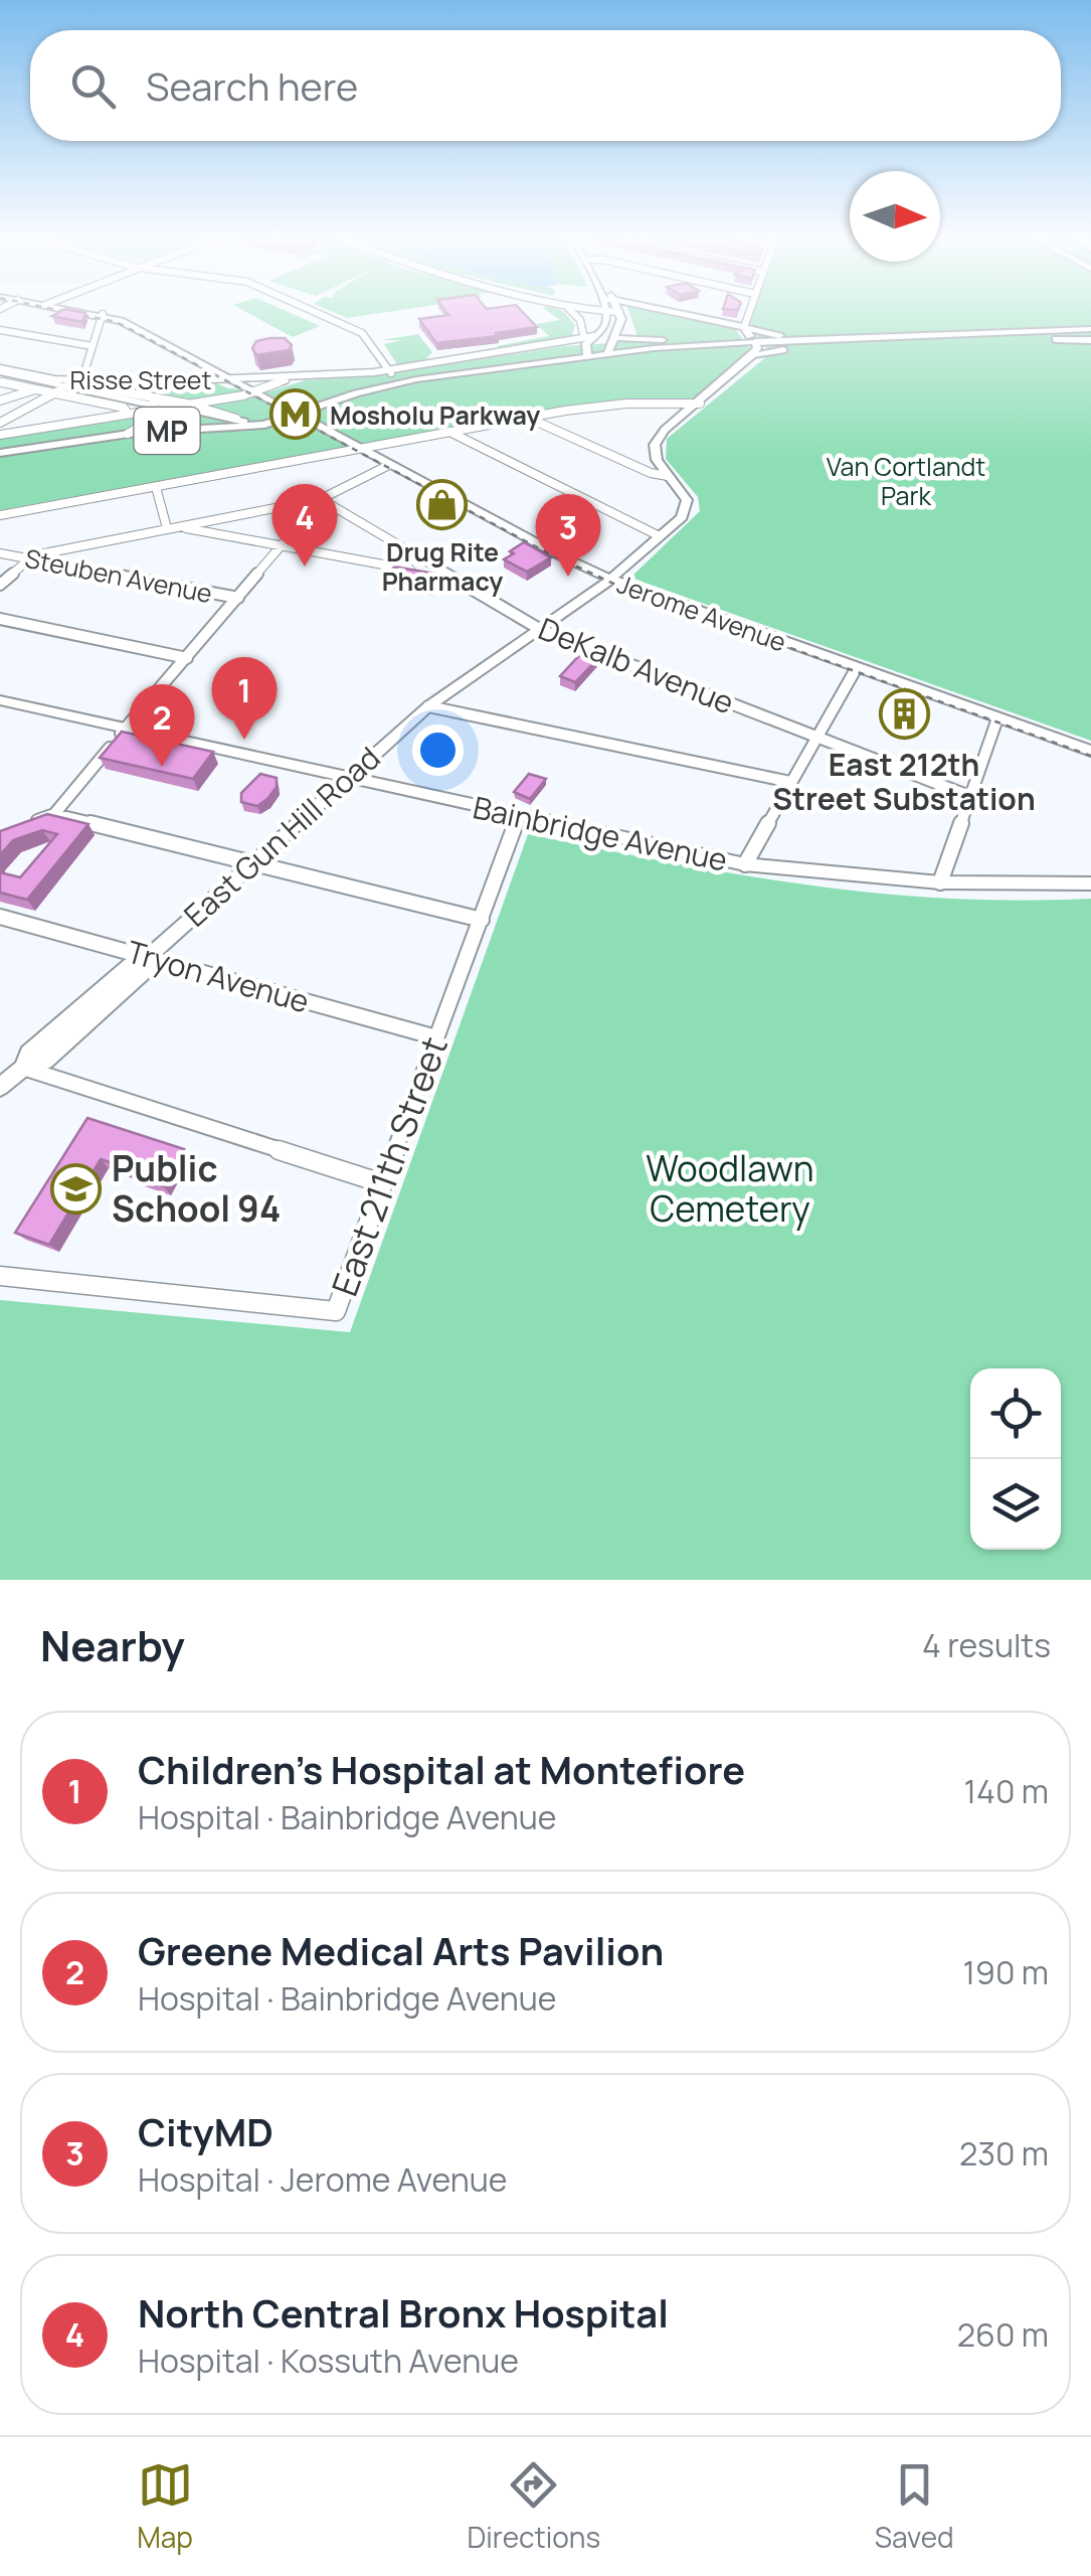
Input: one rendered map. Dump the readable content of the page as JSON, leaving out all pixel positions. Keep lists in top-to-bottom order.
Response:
{
  "streets": {
    "main road": [
      "MP",
      "Jerome Avenue",
      "Bainbridge Avenue",
      "East Gun Hill Road"
    ],
    "street": [
      "Risse Street",
      "Steuben Avenue",
      "DeKalb Avenue",
      "Tryon Avenue",
      "East 211th Street"
    ]
  },
  "crossings": [
    ["Risse Street", "Jerome Avenue"],
    ["Jerome Avenue", "East Gun Hill Road"],
    ["DeKalb Avenue", "East Gun Hill Road"],
    ["Bainbridge Avenue", "East Gun Hill Road"],
    ["Bainbridge Avenue", "East 211th Street"],
    ["East Gun Hill Road", "Tryon Avenue"],
    ["Tryon Avenue", "East 211th Street"]
  ],
  "parks": ["Van Cortlandt Park", "Woodlawn Cemetery"],
  "places": {
    "metro station": ["Mosholu Parkway"],
    "shop": ["Drug Rite Pharmacy"],
    "building": ["East 212th Street Substation"],
    "school or university": ["Public School 94"]
  },
  "north": "right",
  "page": {
    "search": "Search here",
    "pins": [
      "4",
      "3",
      "1",
      "2"
    ],
    "heading": ["Nearby", "4 results"],
    "list": [
      {
        "mark": "1",
        "name": "Children's Hospital at Montefiore",
        "note": "Hospital · Bainbridge Avenue",
        "value": "140 m"
      },
      {
        "mark": "2",
        "name": "Greene Medical Arts Pavilion",
        "note": "Hospital · Bainbridge Avenue",
        "value": "190 m"
      },
      {
        "mark": "3",
        "name": "CityMD",
        "note": "Hospital · Jerome Avenue",
        "value": "230 m"
      },
      {
        "mark": "4",
        "name": "North Central Bronx Hospital",
        "note": "Hospital · Kossuth Avenue",
        "value": "260 m"
      }
    ],
    "nav": ["Map", "Directions", "Saved"]
  }
}
